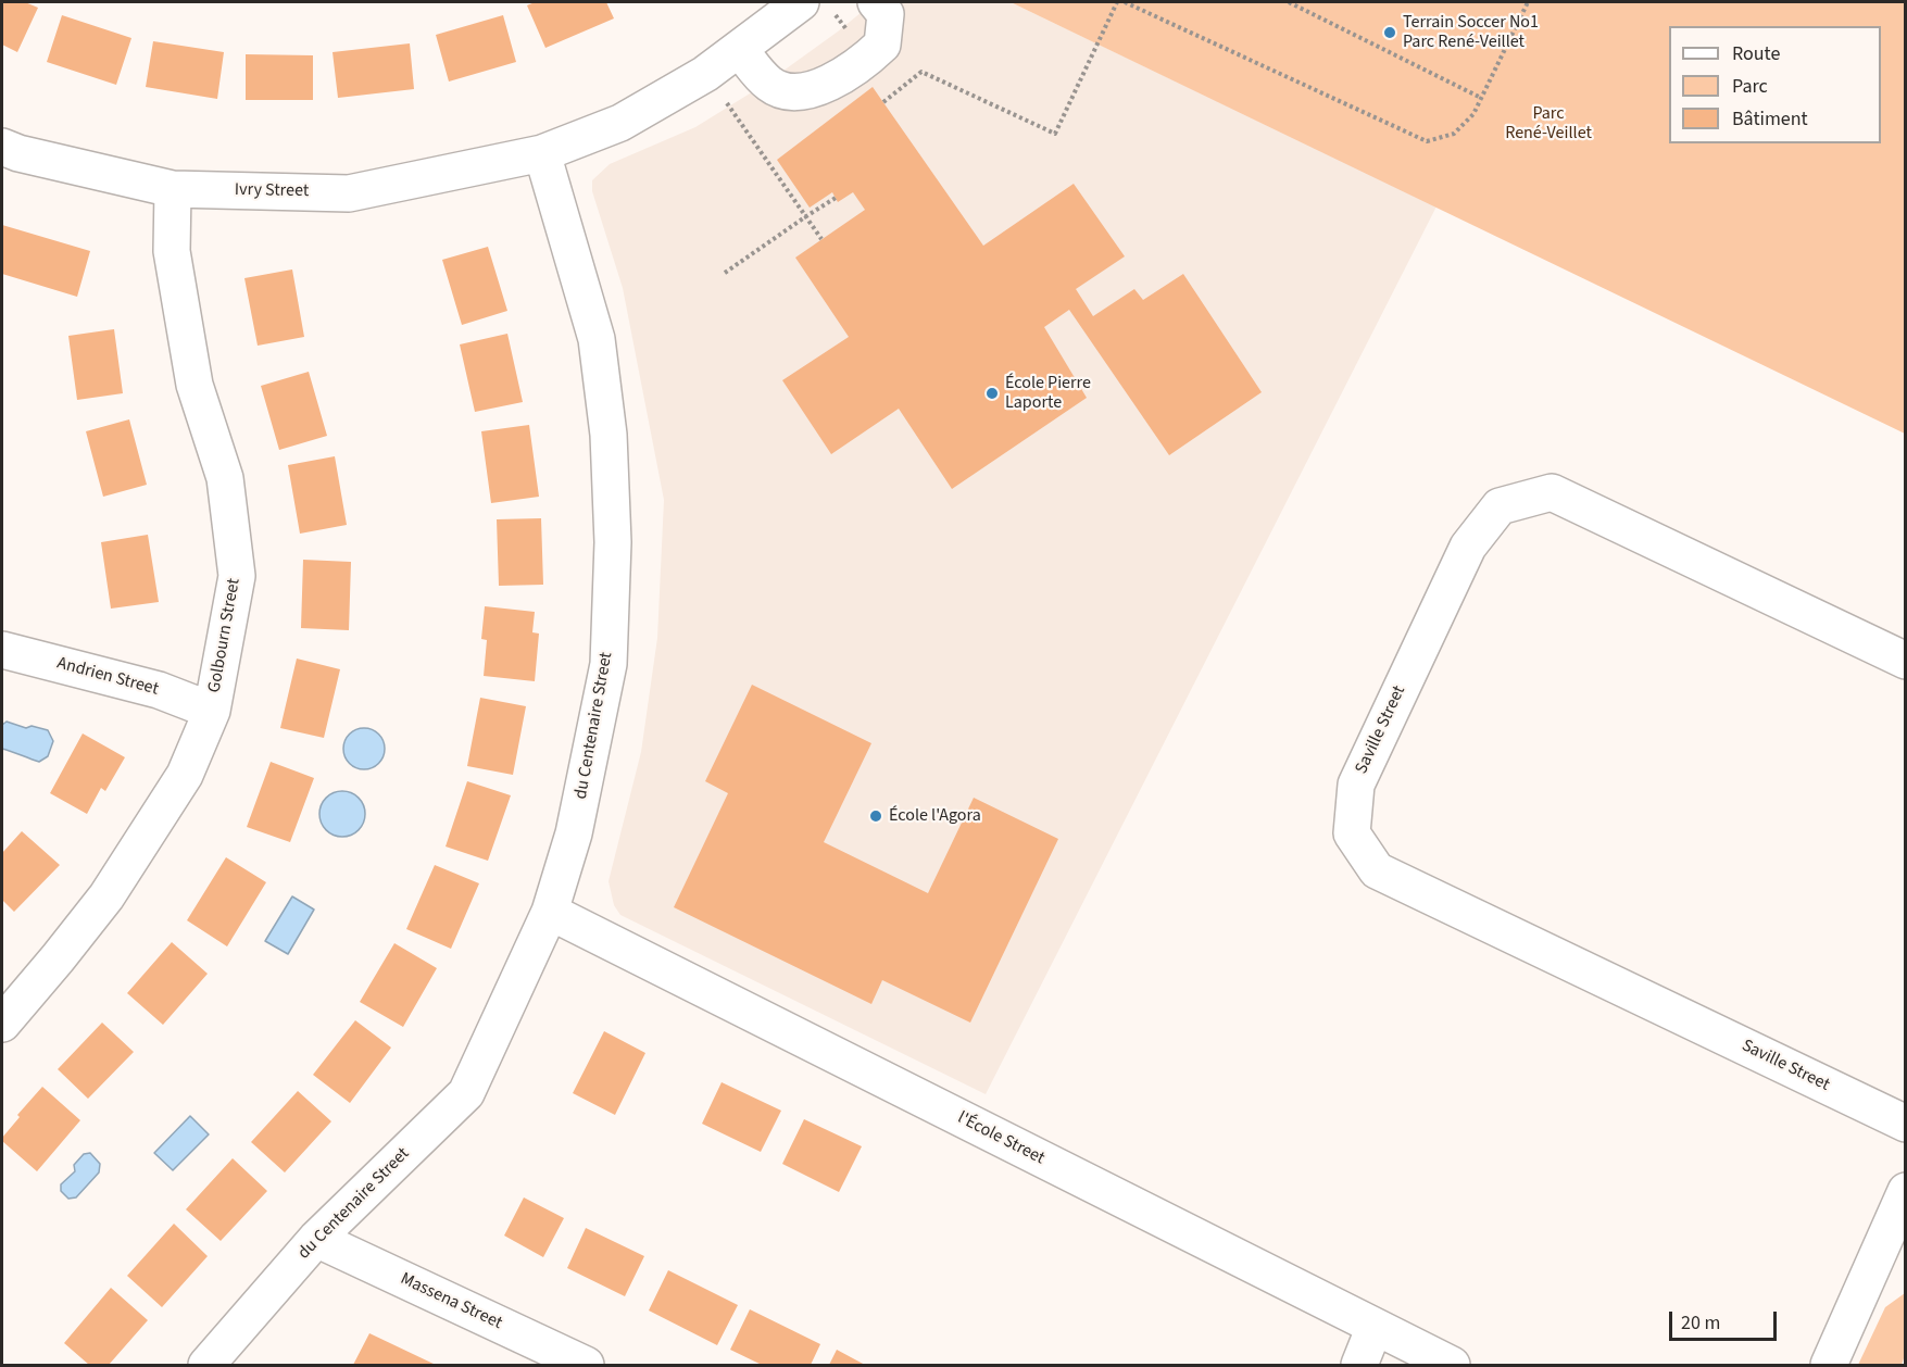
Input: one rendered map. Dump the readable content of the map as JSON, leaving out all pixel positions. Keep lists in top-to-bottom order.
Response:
{
  "streets": {
    "street": [
      "Ivry Street",
      "Golbourn Street",
      "Andrien Street",
      "du Centenaire Street",
      "Saville Street",
      "l'École Street",
      "Massena Street"
    ]
  },
  "crossings": [
    ["Ivry Street", "Golbourn Street"],
    ["Ivry Street", "du Centenaire Street"],
    ["Golbourn Street", "Andrien Street"],
    ["du Centenaire Street", "l'École Street"],
    ["du Centenaire Street", "Massena Street"]
  ],
  "parks": ["Parc René-Veillet"],
  "places": ["Terrain Soccer No1 Parc René-Veillet", "École Pierre Laporte", "École l'Agora"],
  "legend": ["Route", "Parc", "Bâtiment"],
  "scale_bar": "20 m"
}
